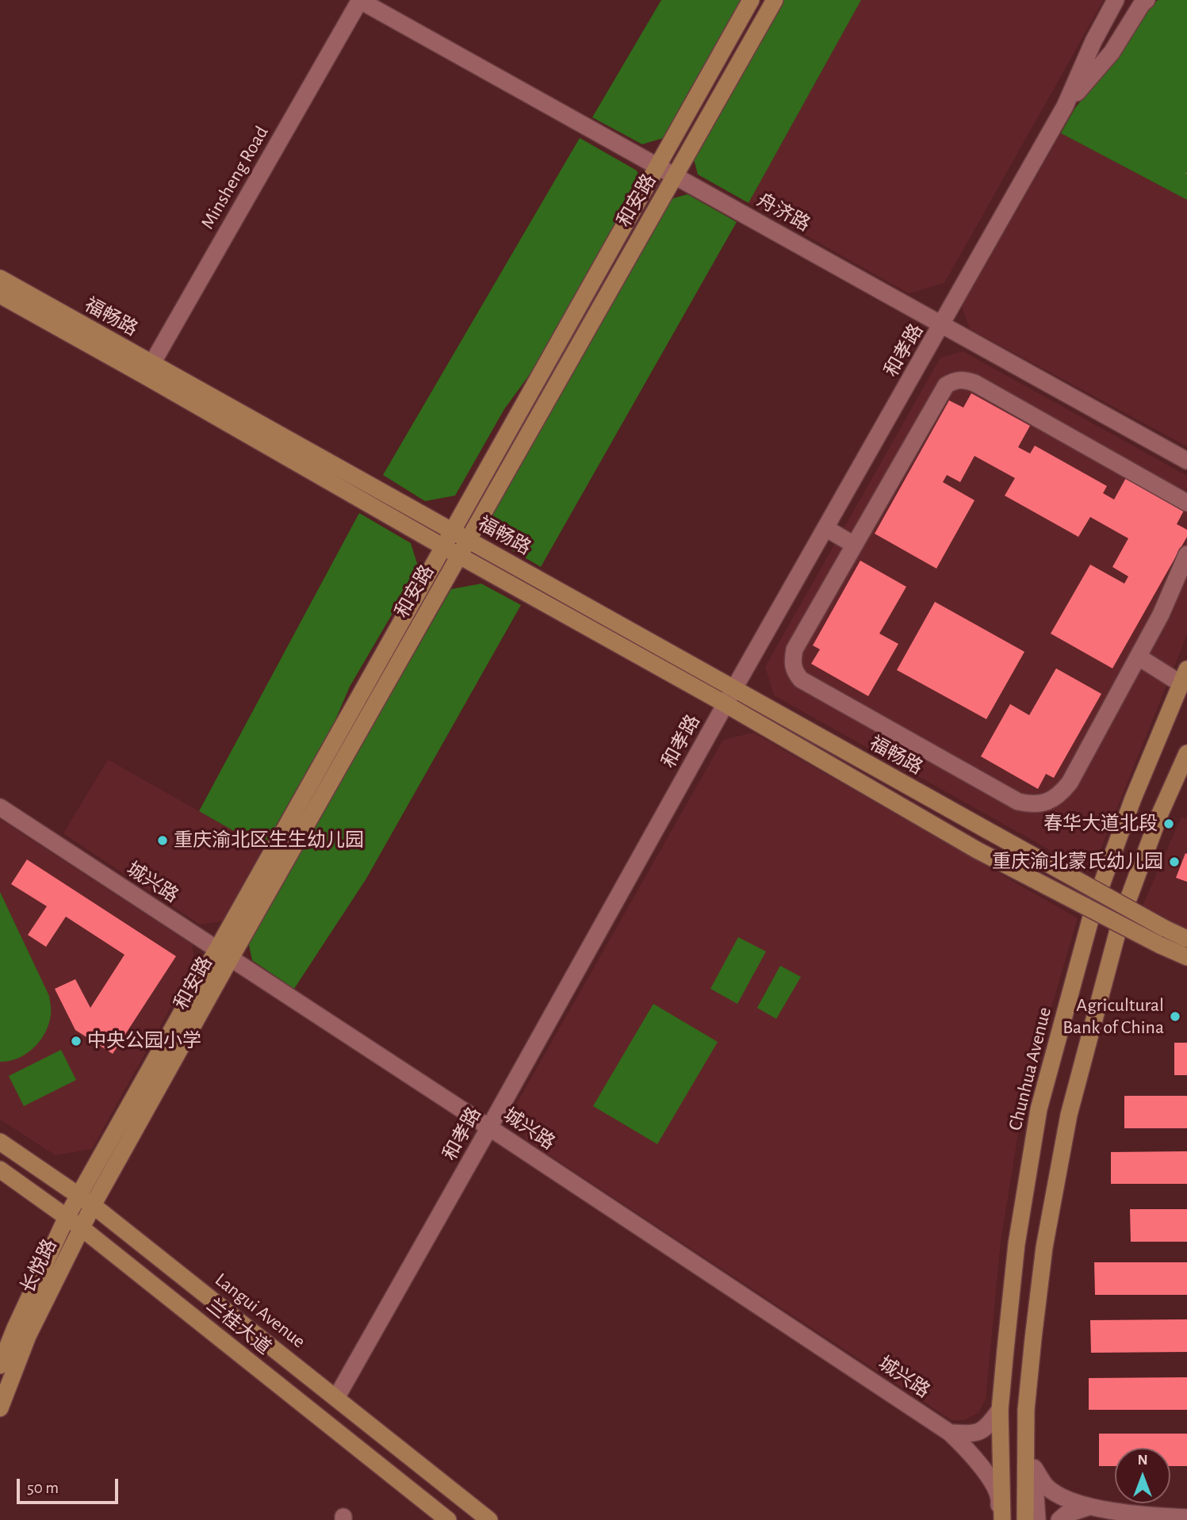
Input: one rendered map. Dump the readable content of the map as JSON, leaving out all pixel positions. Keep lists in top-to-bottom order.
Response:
{
  "streets": {
    "main road": [
      "和安路",
      "福畅路",
      "Chunhua Avenue",
      "长悦路",
      "Langui Avenue",
      "兰桂大道"
    ],
    "street": [
      "Minsheng Road",
      "舟济路",
      "和孝路",
      "城兴路"
    ]
  },
  "crossings": [
    ["Minsheng Road", "舟济路"],
    ["Minsheng Road", "福畅路"],
    ["和安路", "舟济路"],
    ["和安路", "福畅路"],
    ["和安路", "城兴路"],
    ["和安路", "长悦路"],
    ["和安路", "Langui Avenue"],
    ["舟济路", "和孝路"],
    ["福畅路", "和孝路"],
    ["和孝路", "城兴路"],
    ["和孝路", "Langui Avenue"],
    ["城兴路", "Chunhua Avenue"],
    ["长悦路", "Langui Avenue"],
    ["长悦路", "兰桂大道"]
  ],
  "places": [
    "春华大道北段",
    "重庆渝北区生生幼儿园",
    "重庆渝北蒙氏幼儿园",
    "Agricultural Bank of China",
    "中央公园小学"
  ],
  "scale_bar": "50 m",
  "north": "top"
}
